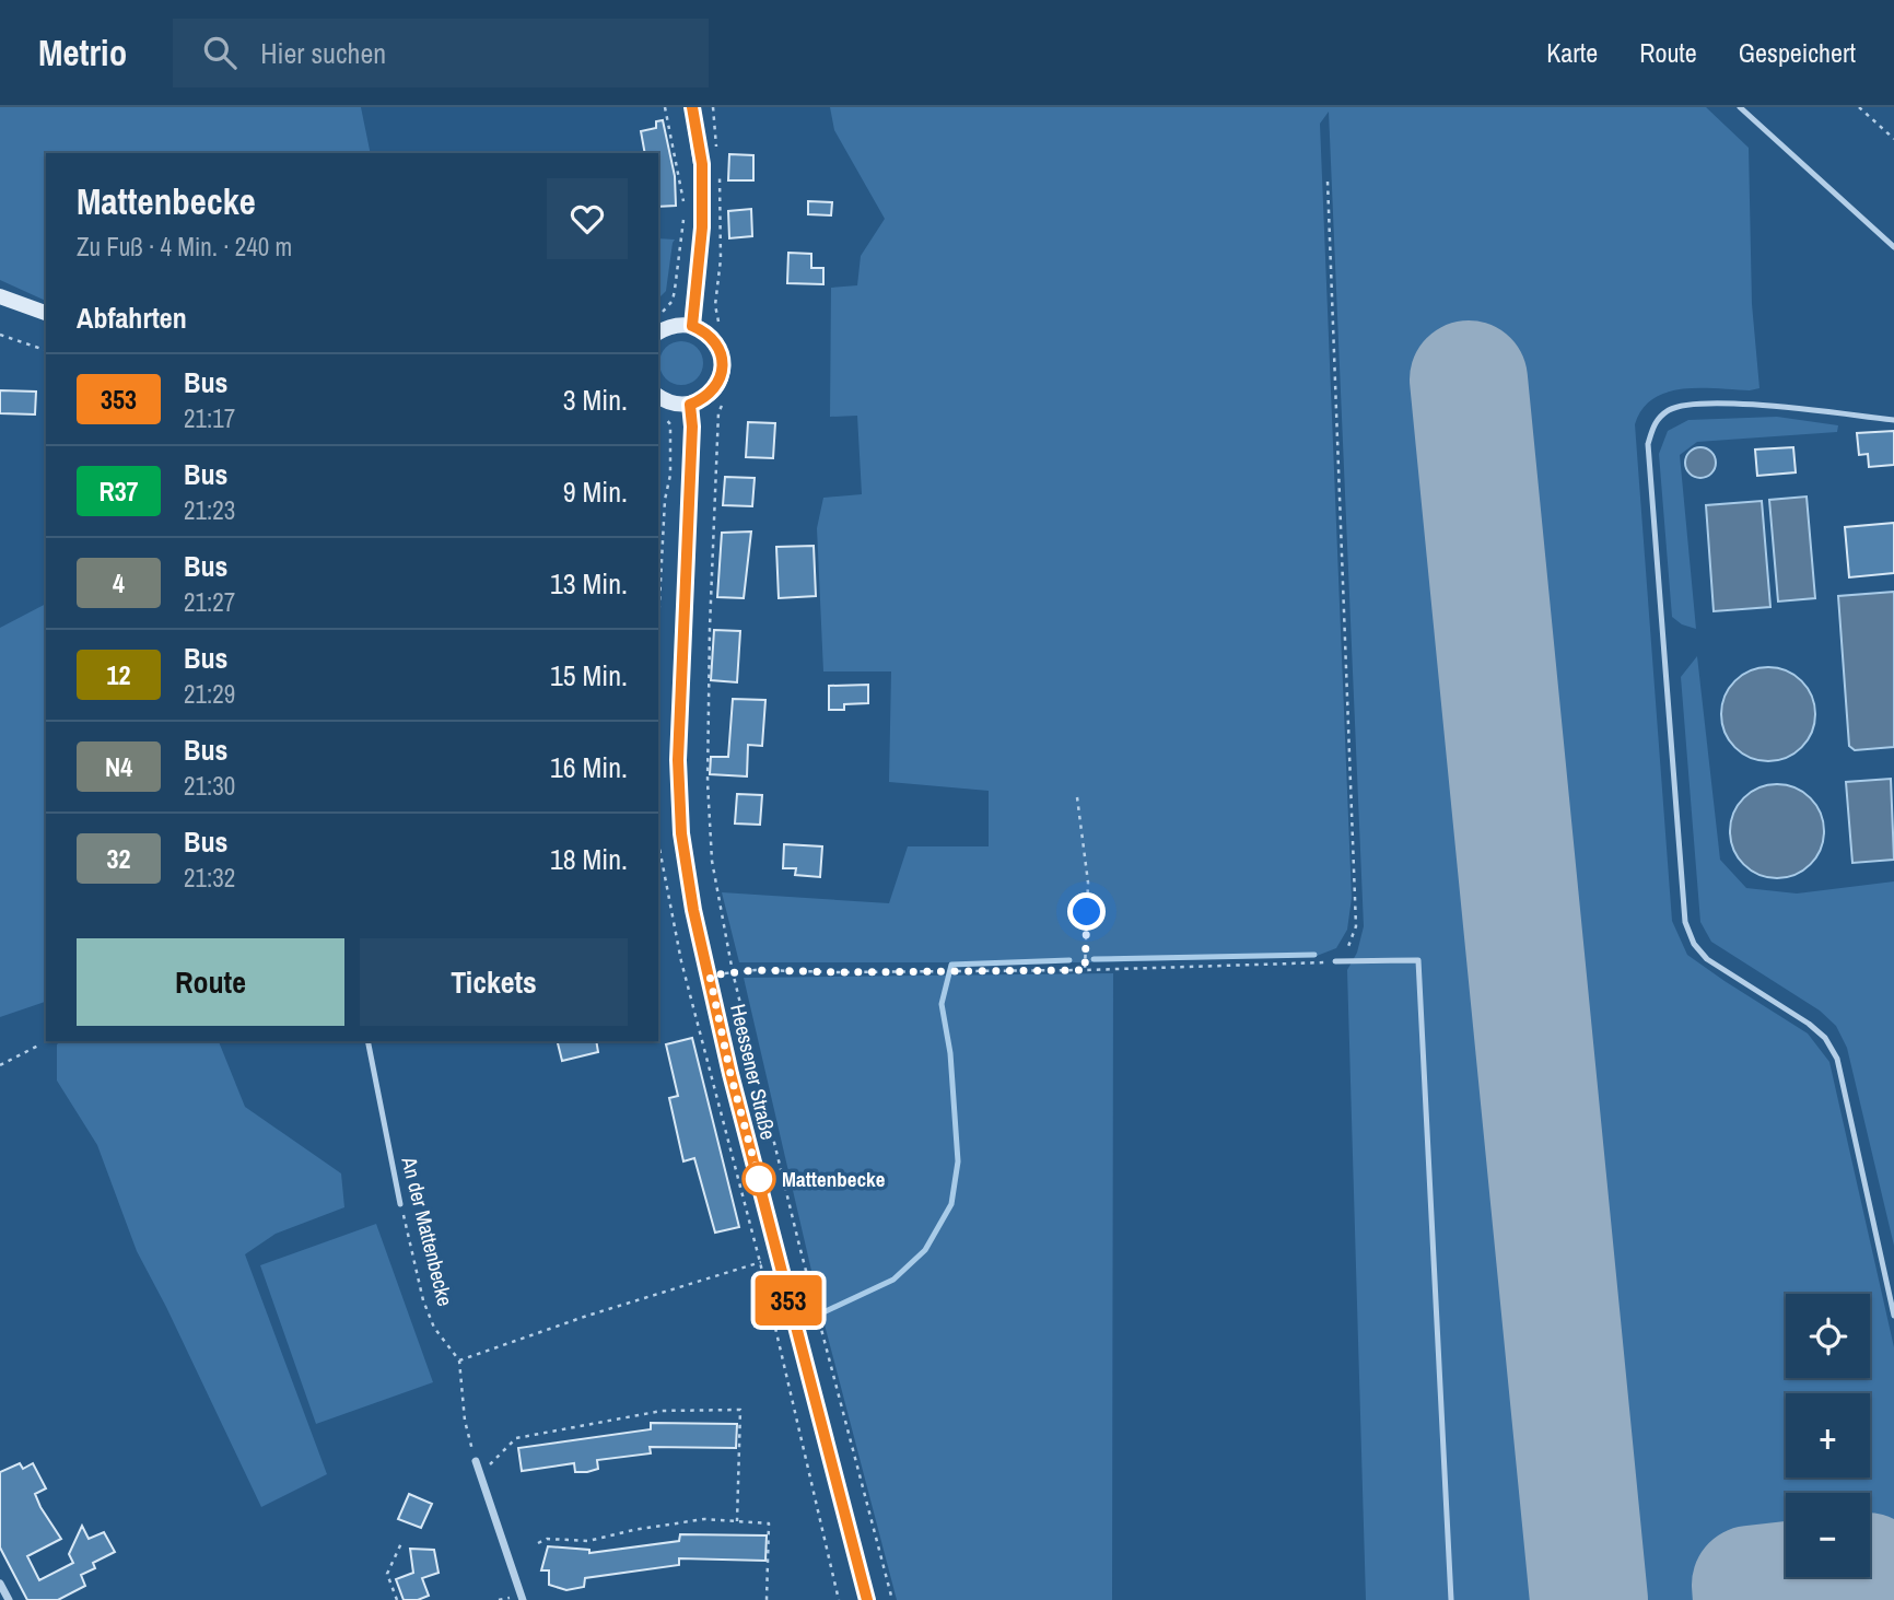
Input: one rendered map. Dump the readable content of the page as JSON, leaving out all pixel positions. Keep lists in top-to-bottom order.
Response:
{
  "streets": {
    "main road": ["Heessener Straße"],
    "lane": ["An der Mattenbecke"]
  },
  "places": ["Mattenbecke"],
  "lines": ["bus line 353"],
  "page": {
    "header": "Metrio",
    "search": "Hier suchen",
    "nav": ["Karte", "Route", "Gespeichert"],
    "on_map": "353",
    "heading": [
      ["Mattenbecke", "Zu Fuß · 4 Min. · 240 m"],
      "Abfahrten"
    ],
    "list": [
      {
        "mark": "353",
        "name": "Bus",
        "note": "21:17",
        "value": "3 Min."
      },
      {
        "mark": "R37",
        "name": "Bus",
        "note": "21:23",
        "value": "9 Min."
      },
      {
        "mark": "4",
        "name": "Bus",
        "note": "21:27",
        "value": "13 Min."
      },
      {
        "mark": "12",
        "name": "Bus",
        "note": "21:29",
        "value": "15 Min."
      },
      {
        "mark": "N4",
        "name": "Bus",
        "note": "21:30",
        "value": "16 Min."
      },
      {
        "mark": "32",
        "name": "Bus",
        "note": "21:32",
        "value": "18 Min."
      }
    ],
    "buttons": ["Route", "Tickets"],
    "map_buttons": ["+", "−"]
  }
}
